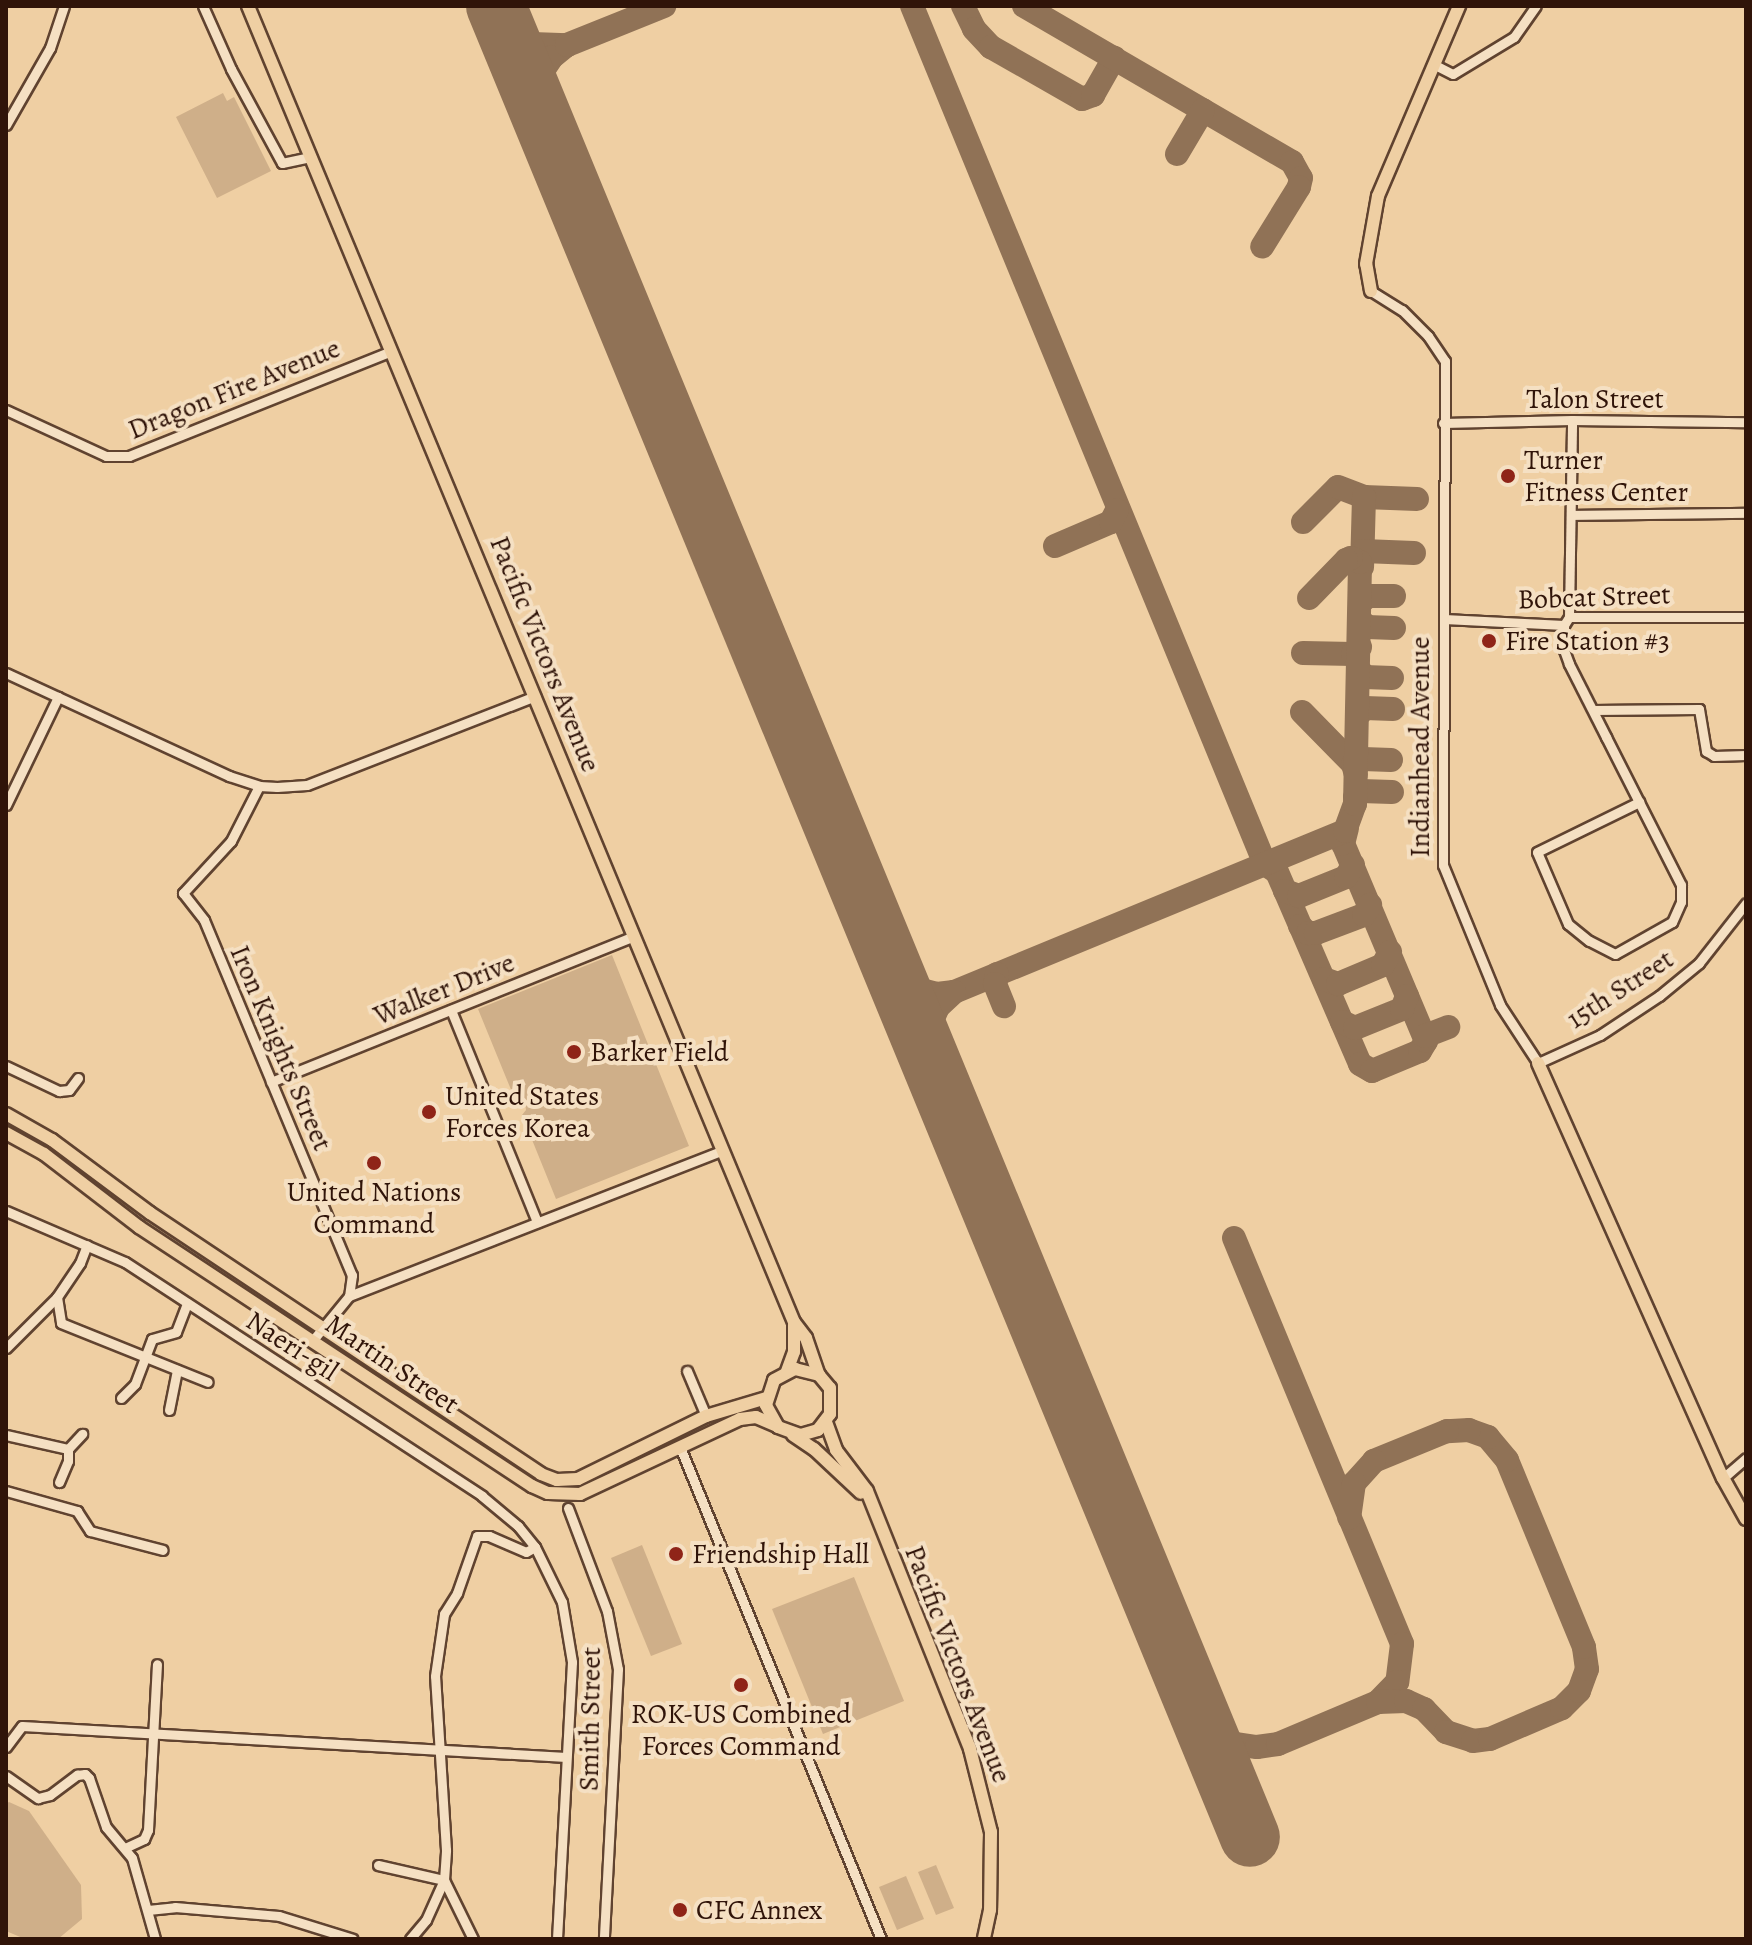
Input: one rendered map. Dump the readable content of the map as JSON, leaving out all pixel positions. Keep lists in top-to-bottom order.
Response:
{
  "streets": {
    "main road": ["Pacific Victors Avenue", "Indianhead Avenue", "Martin Street"],
    "street": [
      "Dragon Fire Avenue",
      "Talon Street",
      "Bobcat Street",
      "Walker Drive",
      "15th Street",
      "Iron Knights Street",
      "Naeri-gil",
      "Smith Street"
    ]
  },
  "crossings": [
    ["Dragon Fire Avenue", "Pacific Victors Avenue"],
    ["Talon Street", "Indianhead Avenue"],
    ["Bobcat Street", "Indianhead Avenue"],
    ["Pacific Victors Avenue", "Walker Drive"],
    ["Pacific Victors Avenue", "Martin Street"],
    ["Indianhead Avenue", "15th Street"],
    ["Walker Drive", "Iron Knights Street"]
  ],
  "places": [
    "Turner Fitness Center",
    "Fire Station #3",
    "Barker Field",
    "United States Forces Korea",
    "United Nations Command",
    "Friendship Hall",
    "ROK-US Combined Forces Command",
    "CFC Annex"
  ]
}
